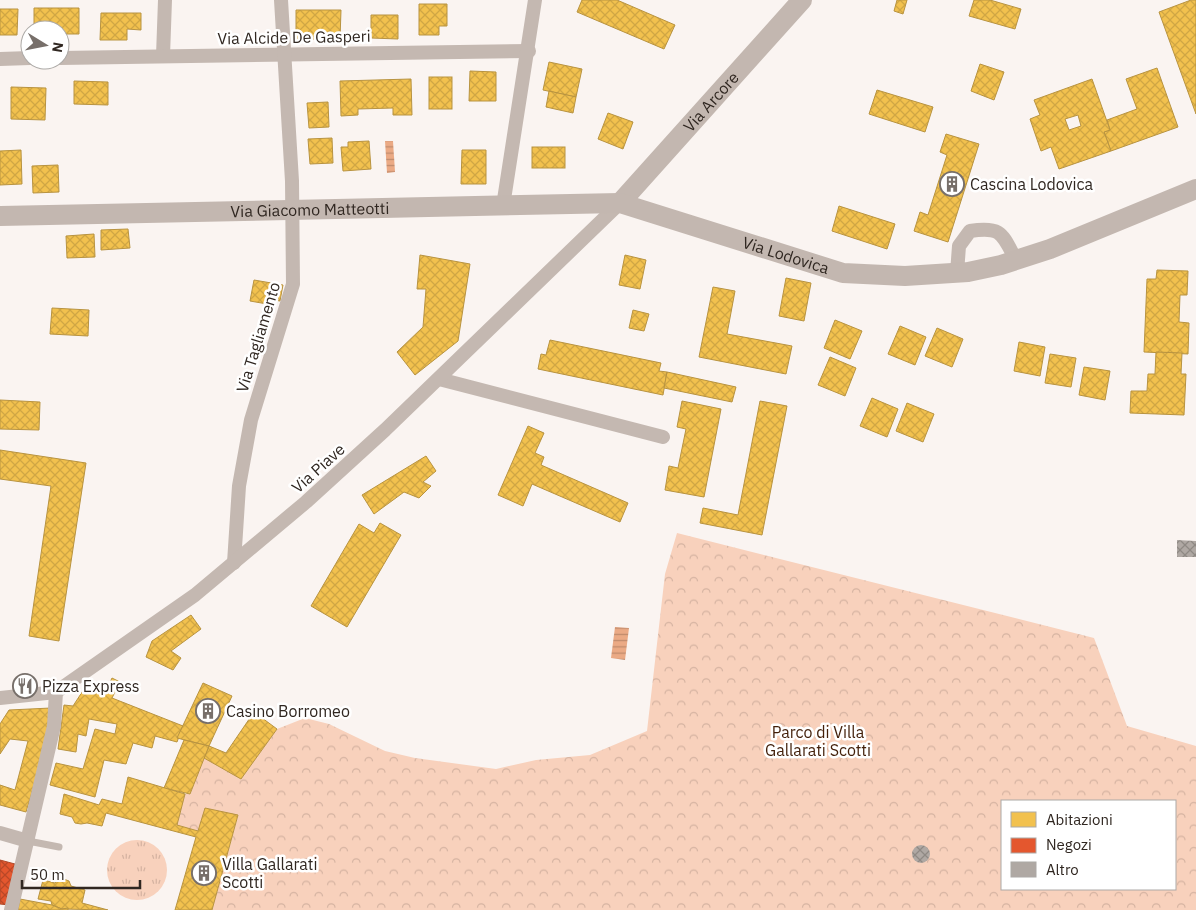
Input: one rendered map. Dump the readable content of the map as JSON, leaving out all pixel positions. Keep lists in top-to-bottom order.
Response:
{
  "streets": {
    "street": [
      "Via Alcide De Gasperi",
      "Via Arcore",
      "Via Giacomo Matteotti",
      "Via Lodovica",
      "Via Tagliamento",
      "Via Piave"
    ]
  },
  "crossings": [
    ["Via Alcide De Gasperi", "Via Tagliamento"],
    ["Via Arcore", "Via Giacomo Matteotti"],
    ["Via Arcore", "Via Lodovica"],
    ["Via Arcore", "Via Piave"],
    ["Via Giacomo Matteotti", "Via Lodovica"],
    ["Via Giacomo Matteotti", "Via Tagliamento"],
    ["Via Giacomo Matteotti", "Via Piave"],
    ["Via Lodovica", "Via Piave"],
    ["Via Tagliamento", "Via Piave"]
  ],
  "parks": ["Parco di Villa Gallarati Scotti"],
  "places": {
    "building": ["Cascina Lodovica", "Casino Borromeo", "Villa Gallarati Scotti"],
    "restaurant": ["Pizza Express"]
  },
  "legend": ["Abitazioni", "Negozi", "Altro"],
  "scale_bar": "50 m",
  "north": "right"
}
